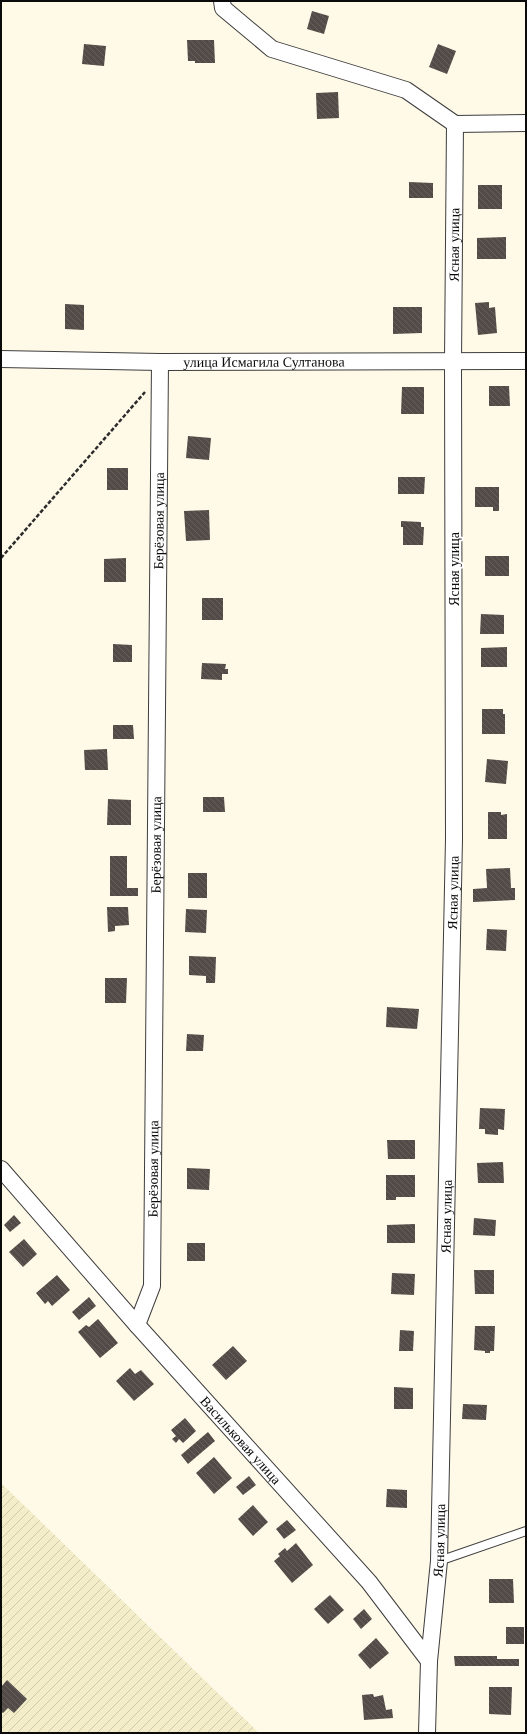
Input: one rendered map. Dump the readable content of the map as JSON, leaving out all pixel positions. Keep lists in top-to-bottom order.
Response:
{
  "streets": {
    "street": [
      "Ясная улица",
      "улица Исмагила Султанова",
      "Берёзовая улица",
      "Васильковая улица"
    ]
  },
  "crossings": [
    ["Ясная улица", "улица Исмагила Султанова"],
    ["Ясная улица", "Васильковая улица"],
    ["улица Исмагила Султанова", "Берёзовая улица"],
    ["Берёзовая улица", "Васильковая улица"]
  ]
}
